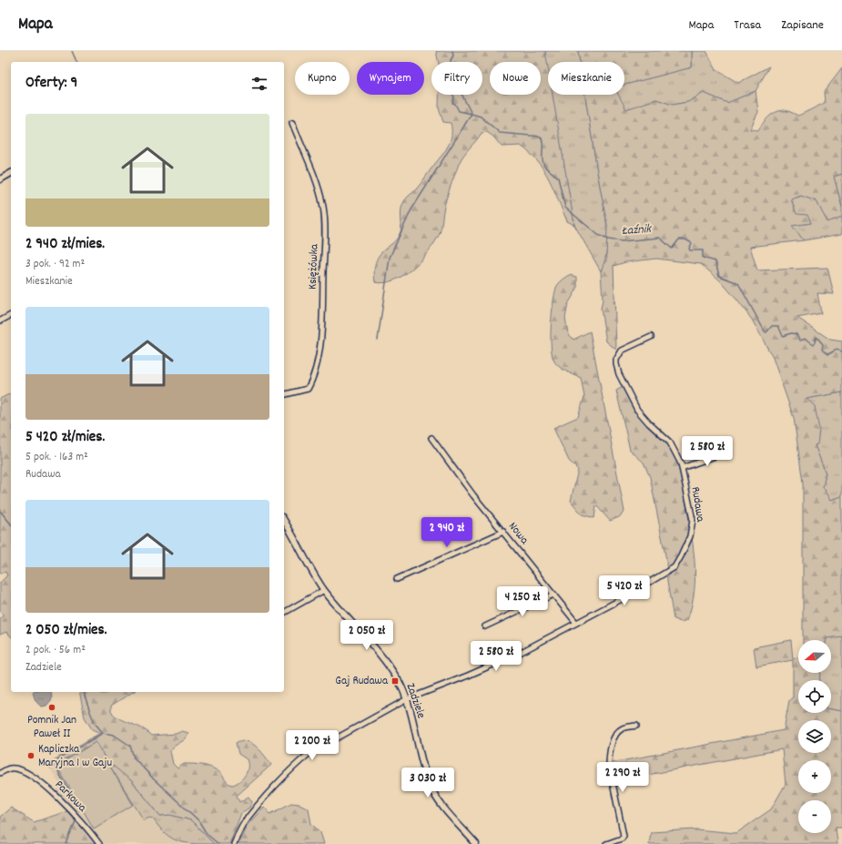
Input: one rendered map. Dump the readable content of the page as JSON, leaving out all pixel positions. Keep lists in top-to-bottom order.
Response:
{
  "streets": {
    "street": [
      "Księżówka",
      "Rudawa",
      "Nowa",
      "Zadziele",
      "Parkowa"
    ]
  },
  "crossings": [
    ["Rudawa", "Nowa"],
    ["Rudawa", "Zadziele"]
  ],
  "water": ["Łaźnik"],
  "places": {
    "transit": ["Gaj Rudawa"],
    "other": ["Pomnik Jan Paweł II", "Kapliczka Maryjna 1 w Gaju"]
  },
  "north": "left",
  "page": {
    "header": "Mapa",
    "nav": ["Mapa", "Trasa", "Zapisane"],
    "chip": [
      "Kupno",
      "Wynajem",
      "Filtry",
      "Nowe",
      "Mieszkanie"
    ],
    "heading": "Oferty: 9",
    "list": [
      {
        "name": "2 940 zł/mies.",
        "note": "3 pok. · 92 m² · Mieszkanie"
      },
      {
        "name": "5 420 zł/mies.",
        "note": "5 pok. · 163 m² · Rudawa"
      },
      {
        "name": "2 050 zł/mies.",
        "note": "2 pok. · 56 m² · Zadziele"
      }
    ],
    "price": [
      "2 580 zł",
      "2 940 zł",
      "5 420 zł",
      "4 250 zł",
      "2 050 zł",
      "2 580 zł",
      "2 200 zł",
      "2 290 zł",
      "3 030 zł"
    ],
    "map_buttons": ["+", "−"]
  }
}
